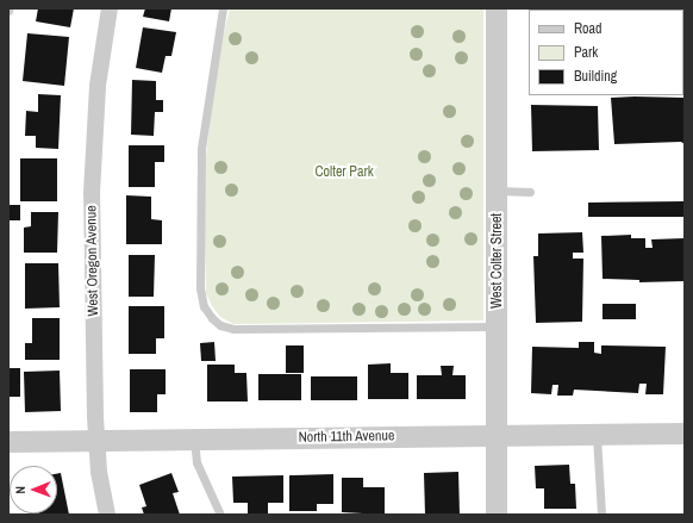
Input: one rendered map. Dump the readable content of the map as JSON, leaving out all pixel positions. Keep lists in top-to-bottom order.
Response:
{
  "streets": {
    "street": ["West Oregon Avenue", "West Colter Street", "North 11th Avenue"]
  },
  "crossings": [
    ["West Oregon Avenue", "North 11th Avenue"],
    ["West Colter Street", "North 11th Avenue"]
  ],
  "parks": ["Colter Park"],
  "legend": ["Road", "Park", "Building"],
  "north": "left"
}
